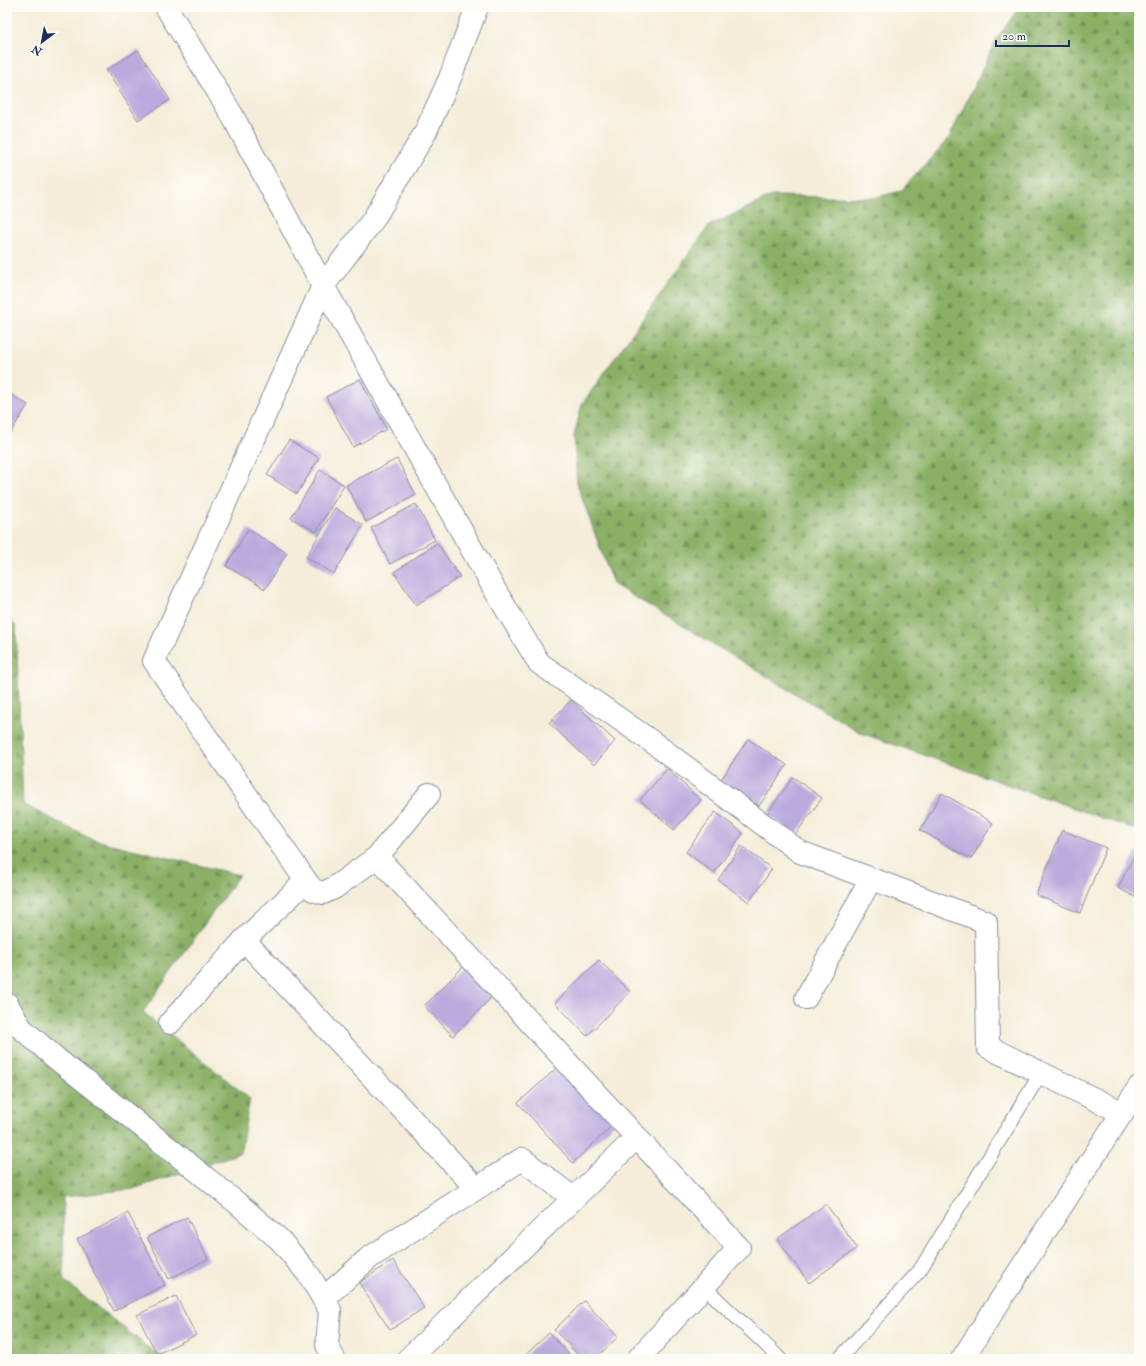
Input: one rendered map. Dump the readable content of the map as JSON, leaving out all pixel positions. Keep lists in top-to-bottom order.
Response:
{
  "scale_bar": "20 m",
  "north": "bottom left"
}
